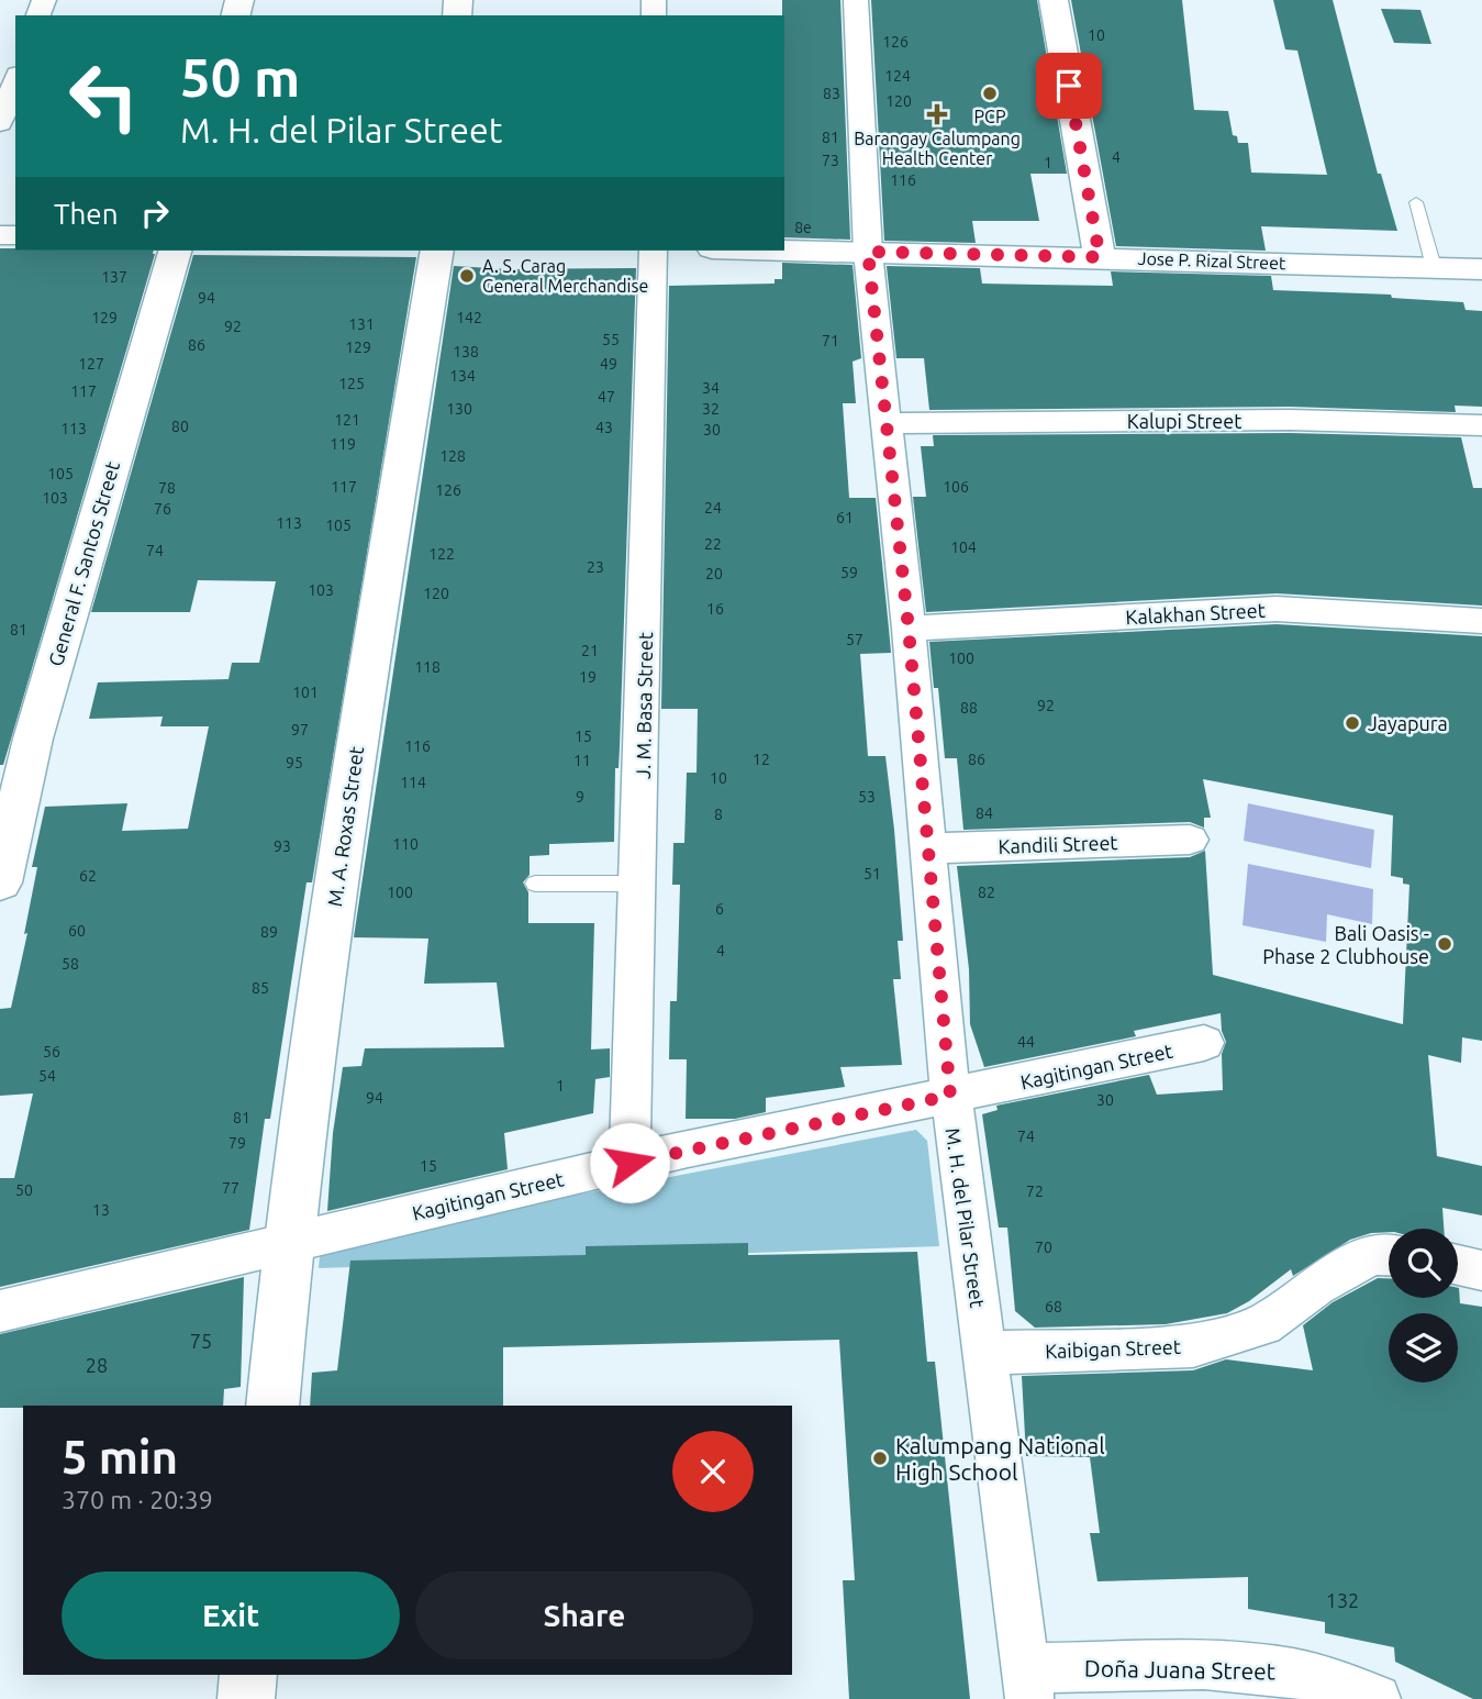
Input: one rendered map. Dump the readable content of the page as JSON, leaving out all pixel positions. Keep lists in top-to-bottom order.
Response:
{
  "streets": {
    "street": [
      "Jose P. Rizal Street",
      "Kalupi Street",
      "General F. Santos Street",
      "Kalakhan Street",
      "J. M. Basa Street",
      "M. A. Roxas Street",
      "Kandili Street",
      "Kagitingan Street",
      "M. H. del Pilar Street",
      "Kaibigan Street",
      "Doña Juana Street"
    ]
  },
  "crossings": [
    ["Jose P. Rizal Street", "M. H. del Pilar Street"],
    ["Kalupi Street", "M. H. del Pilar Street"],
    ["Kalakhan Street", "M. H. del Pilar Street"],
    ["J. M. Basa Street", "Kagitingan Street"],
    ["M. A. Roxas Street", "Kagitingan Street"],
    ["Kandili Street", "M. H. del Pilar Street"],
    ["Kagitingan Street", "M. H. del Pilar Street"],
    ["M. H. del Pilar Street", "Kaibigan Street"],
    ["M. H. del Pilar Street", "Doña Juana Street"]
  ],
  "places": {
    "other": [
      "PCP",
      "A. S. Carag General Merchandise",
      "Jayapura",
      "Bali Oasis - Phase 2 Clubhouse",
      "Kalumpang National High School"
    ],
    "health": ["Barangay Calumpang Health Center"]
  },
  "house_numbers": [
    "10",
    "126",
    "124",
    "83",
    "120",
    "81",
    "4",
    "73",
    "1",
    "116",
    "8e",
    "137",
    "94",
    "129",
    "142",
    "131",
    "92",
    "55",
    "71",
    "86",
    "129",
    "138",
    "127",
    "49",
    "134",
    "125",
    "34",
    "117",
    "47",
    "130",
    "32",
    "121",
    "80",
    "43",
    "113",
    "30",
    "119",
    "128",
    "105",
    "117",
    "106",
    "78",
    "126",
    "103",
    "24",
    "76",
    "61",
    "113",
    "105",
    "22",
    "104",
    "74",
    "122",
    "23",
    "59",
    "20",
    "103",
    "120",
    "16",
    "81",
    "57",
    "21",
    "100",
    "118",
    "19",
    "101",
    "92",
    "88",
    "97",
    "15",
    "116",
    "12",
    "86",
    "11",
    "95",
    "10",
    "114",
    "9",
    "53",
    "84",
    "8",
    "110",
    "93",
    "51",
    "62",
    "100",
    "82",
    "6",
    "60",
    "89",
    "4",
    "58",
    "85",
    "44",
    "56",
    "54",
    "1",
    "94",
    "30",
    "81",
    "74",
    "79",
    "15",
    "77",
    "50",
    "72",
    "13",
    "70",
    "68",
    "75",
    "28",
    "132"
  ],
  "page": {
    "turn": ["50 m", "M. H. del Pilar Street"],
    "then": "Then",
    "heading": ["5 min", "370 m · 20:39"],
    "buttons": ["Exit", "Share"]
  }
}
